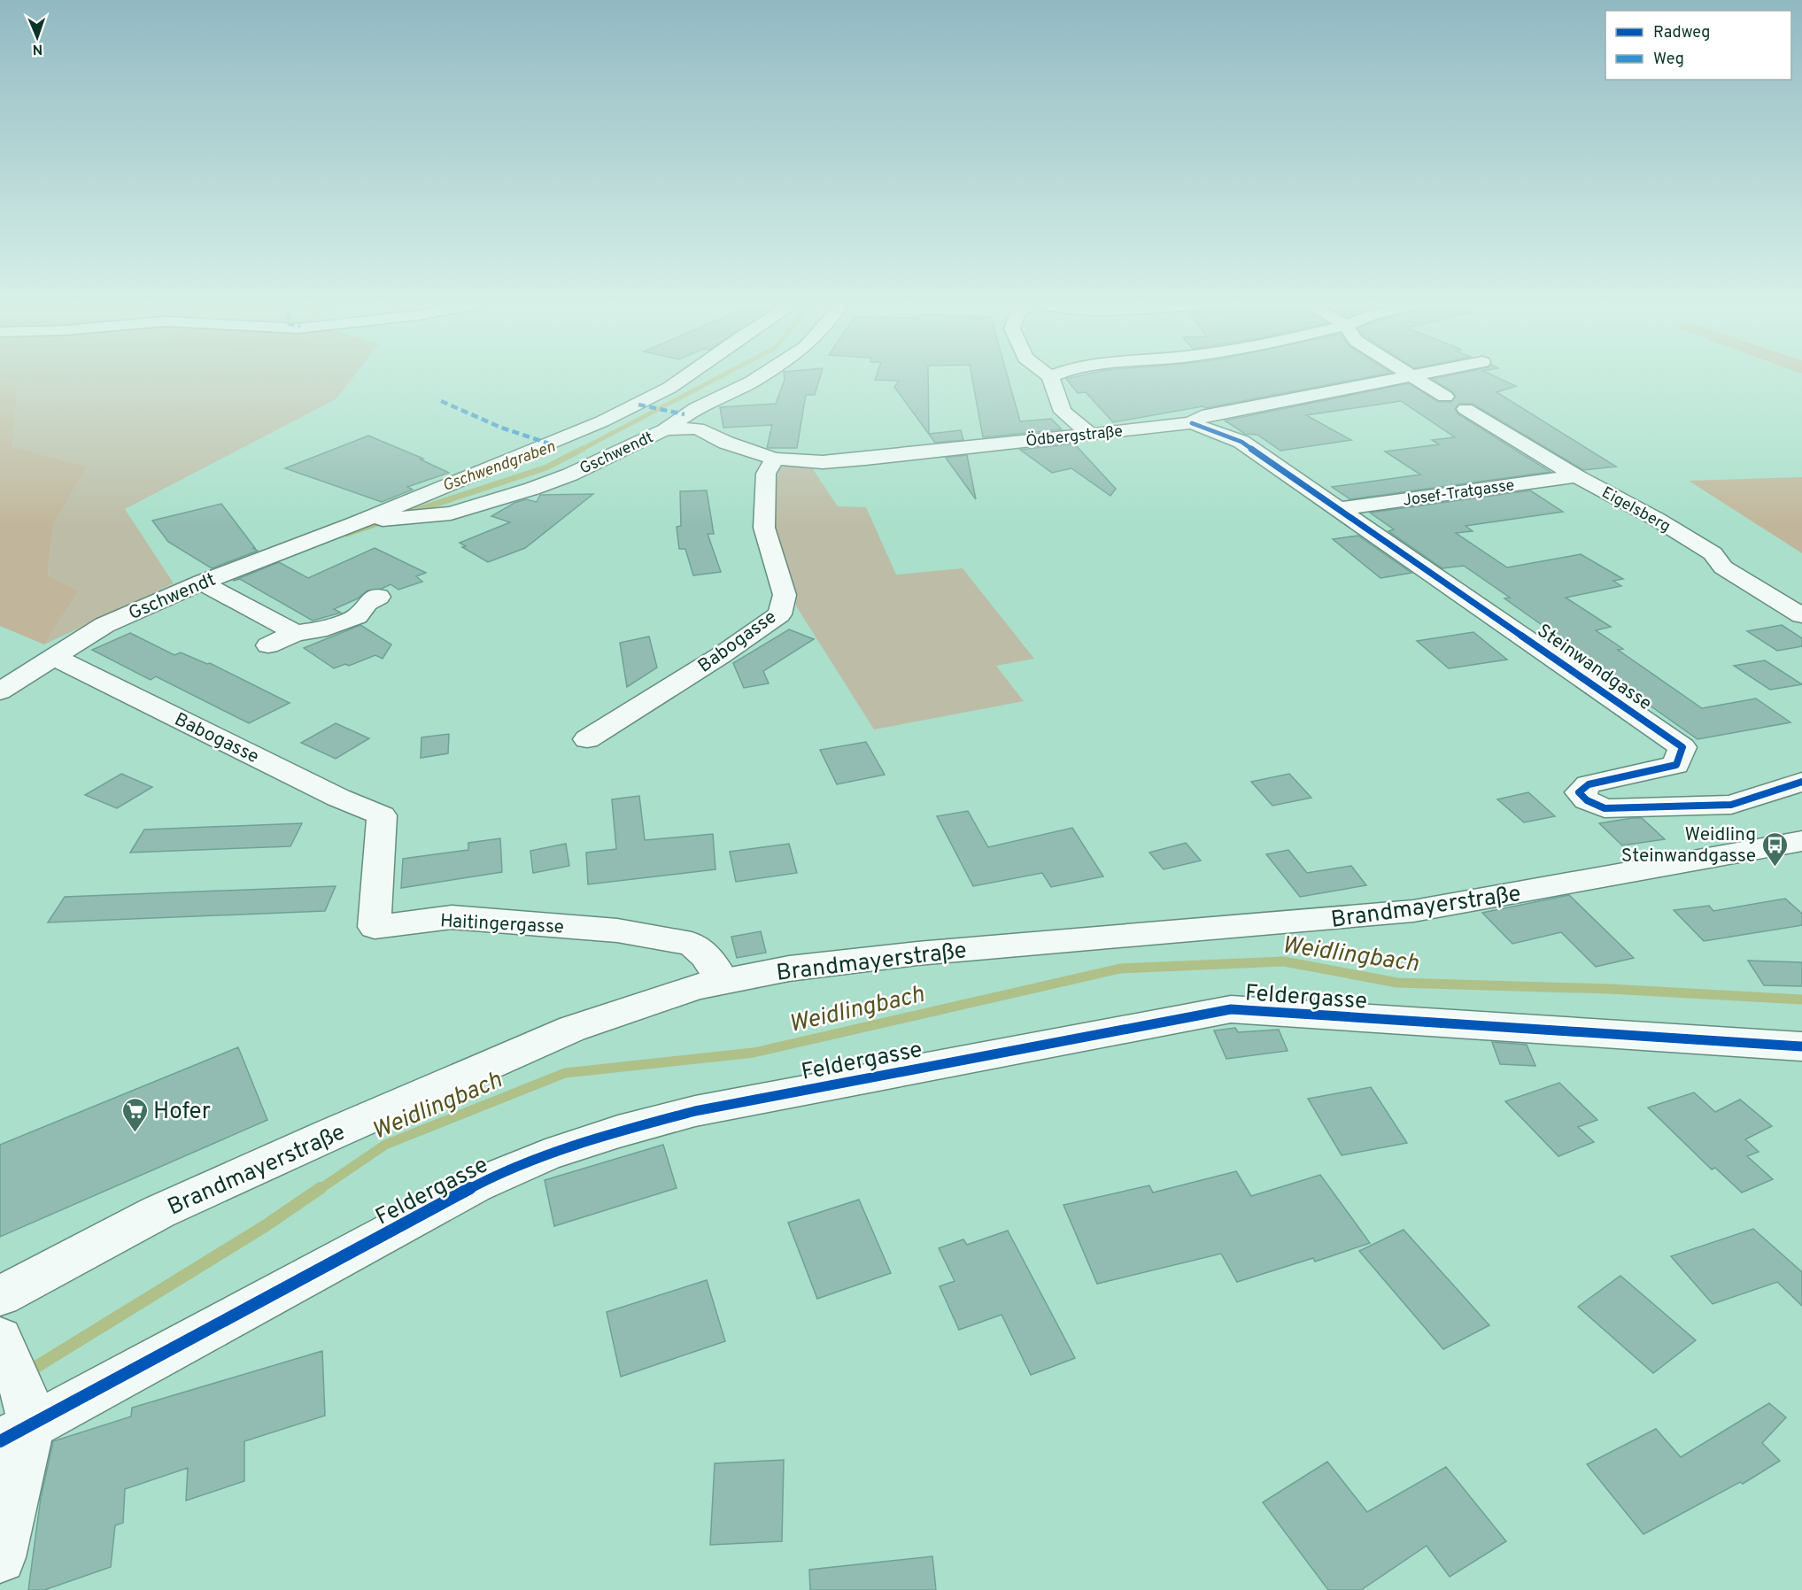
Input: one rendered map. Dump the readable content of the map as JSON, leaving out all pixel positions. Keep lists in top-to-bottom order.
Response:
{
  "streets": {
    "street": [
      "Ödbergstraße",
      "Gschwendt",
      "Josef-Tratgasse",
      "Eigelsberg",
      "Babogasse",
      "Steinwandgasse",
      "Brandmayerstraße",
      "Haitingergasse",
      "Feldergasse"
    ]
  },
  "crossings": [
    ["Ödbergstraße", "Gschwendt"],
    ["Ödbergstraße", "Babogasse"],
    ["Ödbergstraße", "Steinwandgasse"],
    ["Gschwendt", "Babogasse"],
    ["Josef-Tratgasse", "Eigelsberg"],
    ["Josef-Tratgasse", "Steinwandgasse"],
    ["Babogasse", "Haitingergasse"],
    ["Brandmayerstraße", "Haitingergasse"]
  ],
  "water": ["Gschwendgraben", "Weidlingbach"],
  "places": {
    "bus stop": ["Weidling Steinwandgasse"],
    "supermarket": ["Hofer"]
  },
  "legend": ["Radweg", "Weg"],
  "north": "bottom"
}
